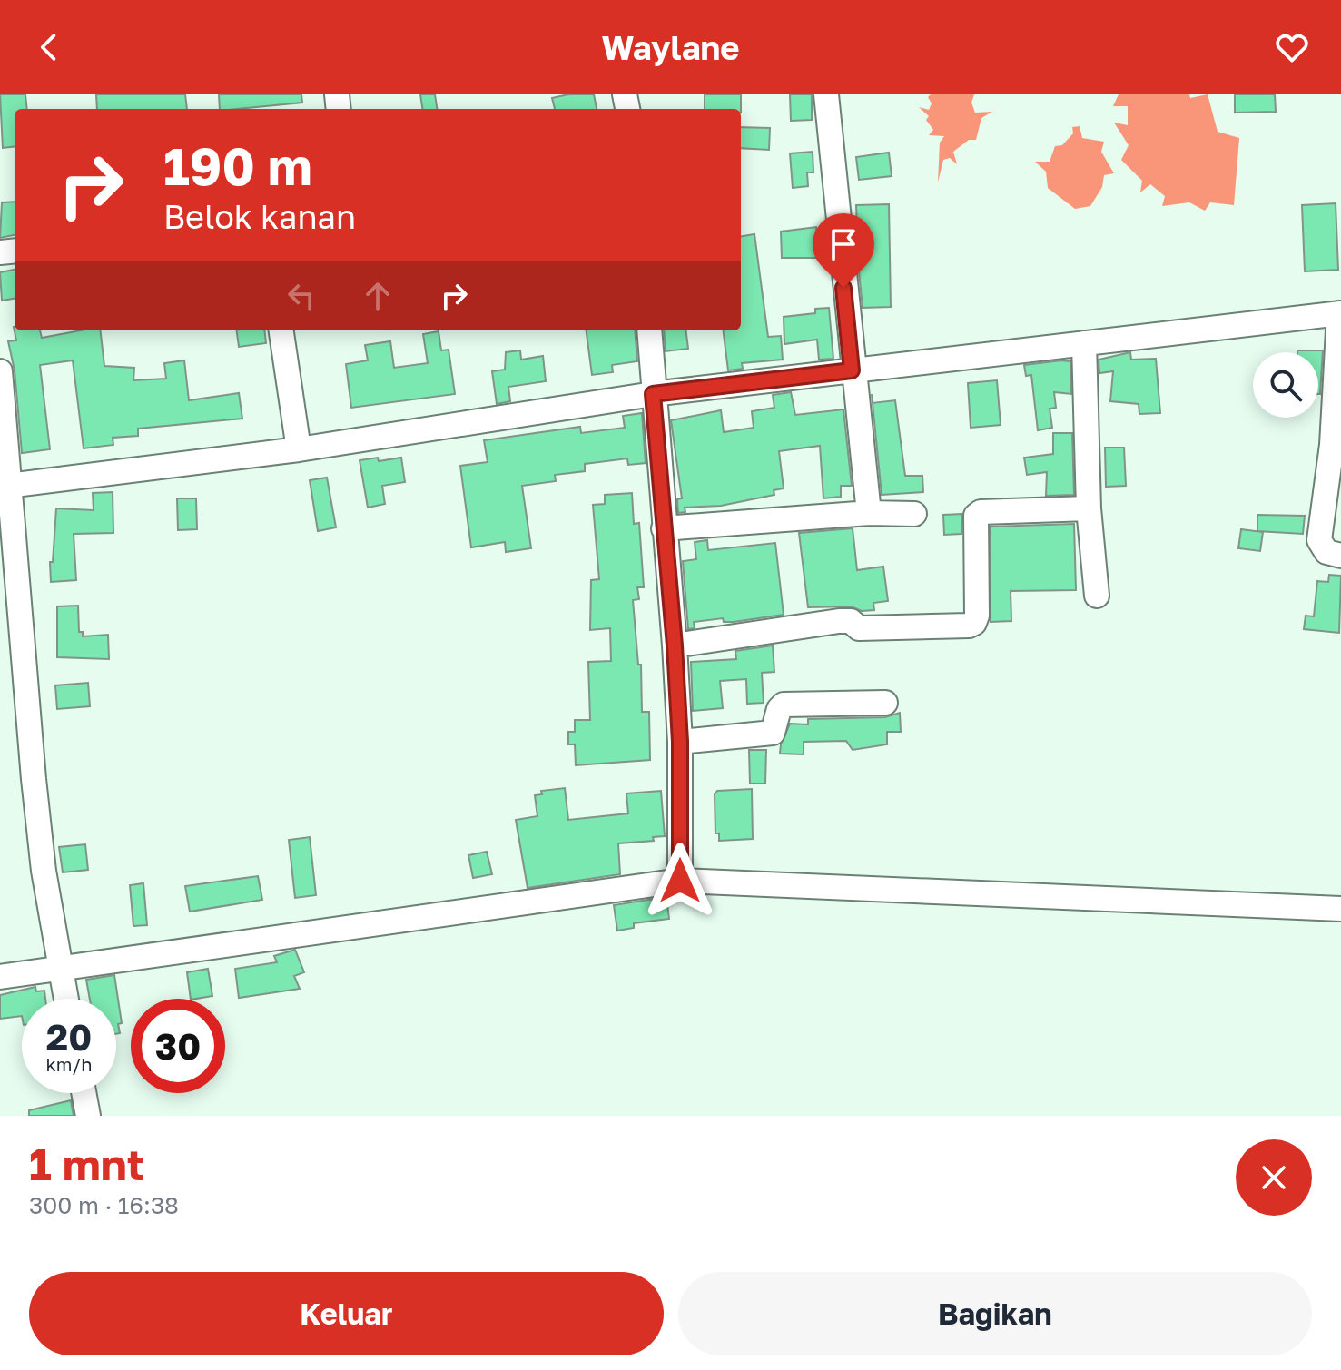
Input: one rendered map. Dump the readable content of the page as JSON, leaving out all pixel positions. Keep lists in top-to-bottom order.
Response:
{
  "page": {
    "header": "Waylane",
    "turn": ["190 m", "Belok kanan"],
    "speed": "20 km/h",
    "limit": "30",
    "heading": ["1 mnt", "300 m · 16:38"],
    "buttons": ["Keluar", "Bagikan"]
  }
}
